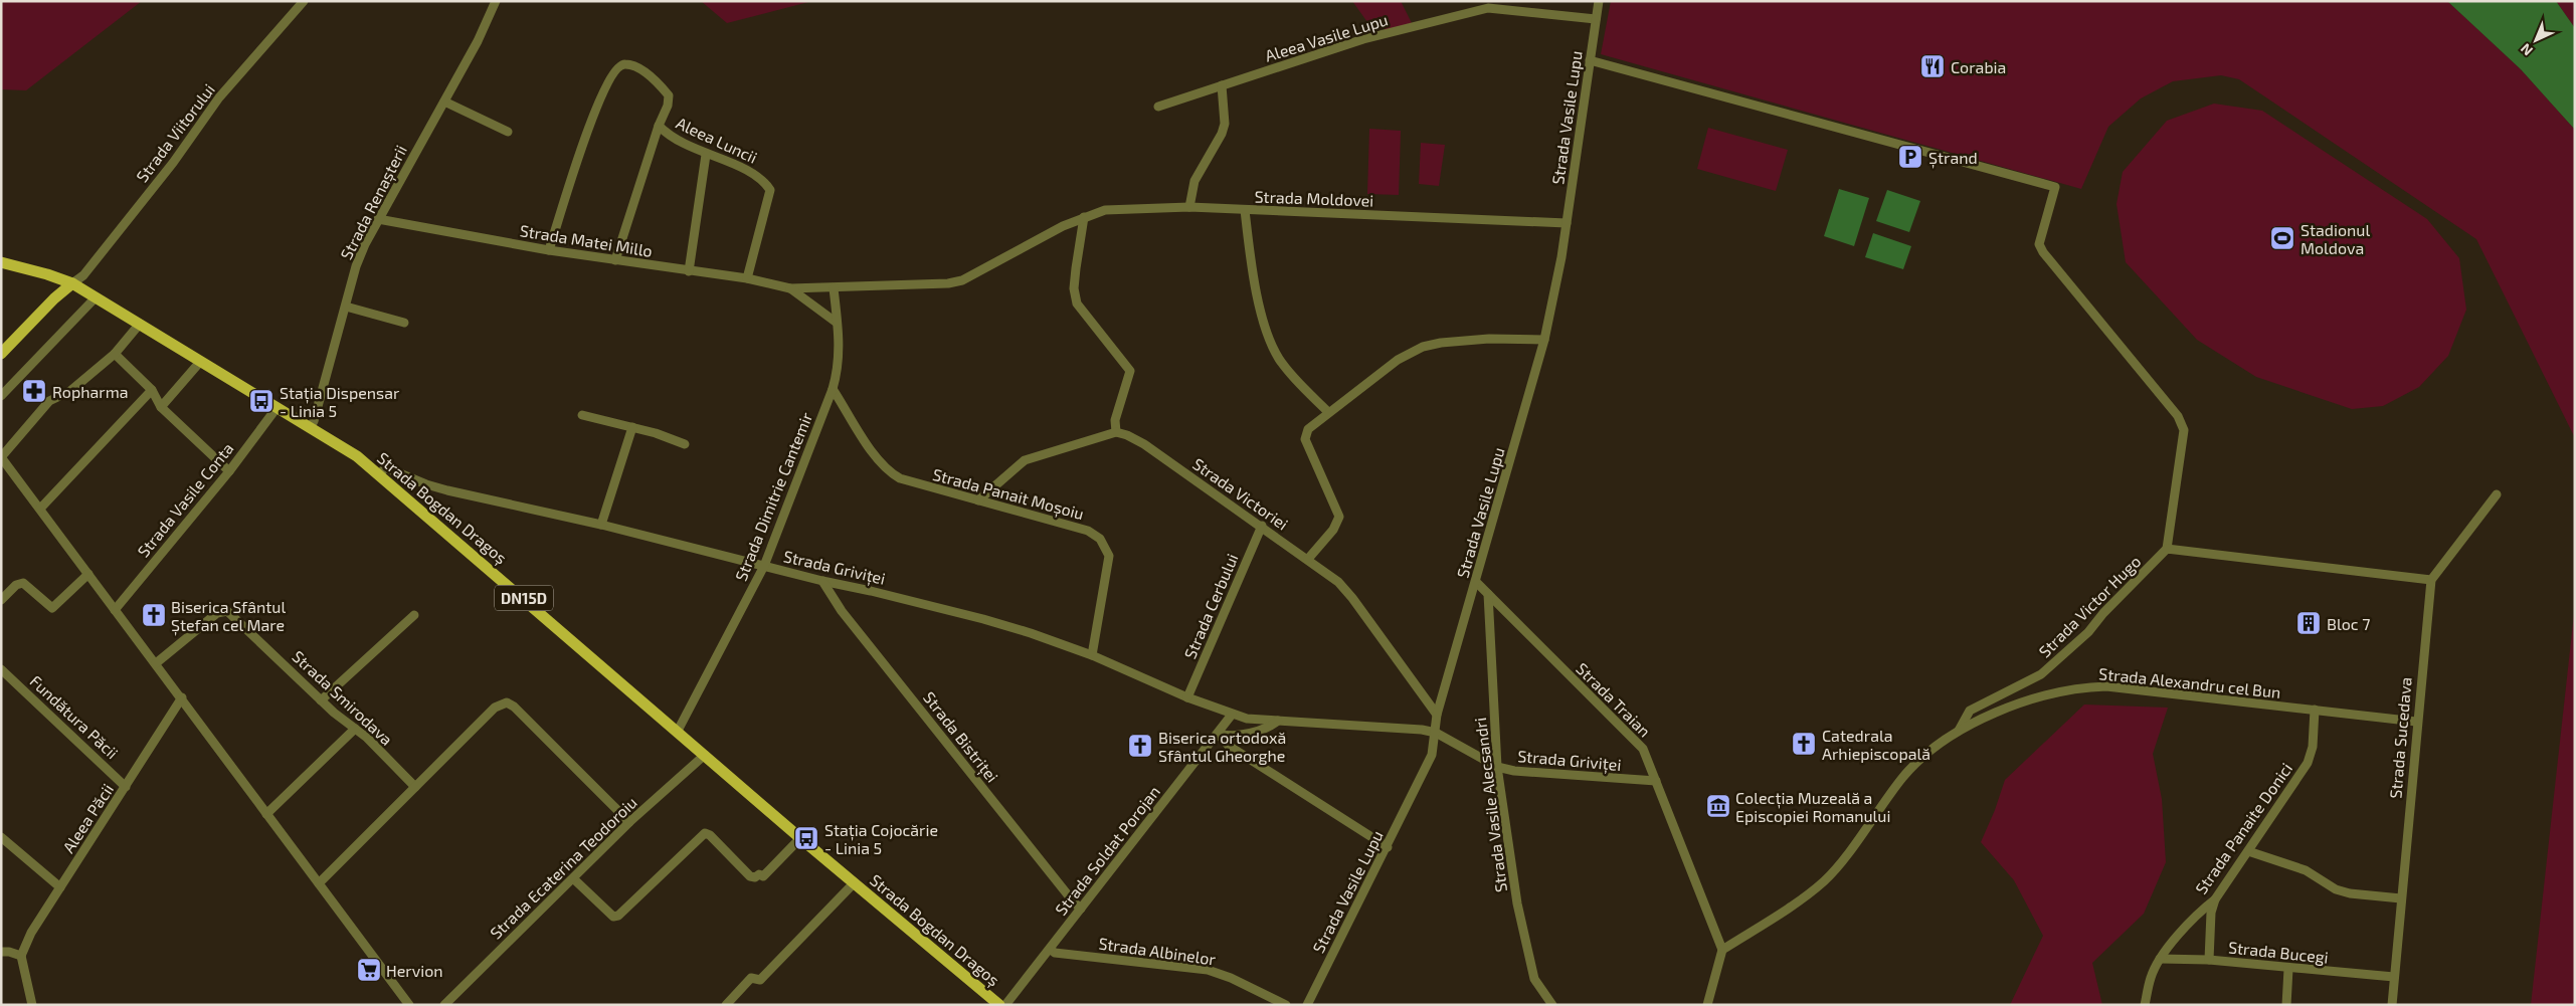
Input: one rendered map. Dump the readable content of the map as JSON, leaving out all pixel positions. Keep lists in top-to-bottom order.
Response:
{
  "streets": {
    "main road": ["Strada Bogdan Dragoș", "DN15D"],
    "street": [
      "Aleea Vasile Lupu",
      "Strada Vasile Lupu",
      "Strada Viitorului",
      "Aleea Luncii",
      "Strada Moldovei",
      "Strada Renașterii",
      "Strada Matei Millo",
      "Strada Panait Moșoiu",
      "Strada Victoriei",
      "Strada Dimitrie Cantemir",
      "Strada Vasile Conta",
      "Strada Griviței",
      "Strada Cerbului",
      "Strada Victor Hugo",
      "Strada Alexandru cel Bun",
      "Strada Smirodava",
      "Strada Traian",
      "Fundătura Păcii",
      "Strada Bistriței",
      "Strada Sucedava",
      "Strada Vasile Alecsandri",
      "Aleea Păcii",
      "Strada Panaite Donici",
      "Strada Soldat Porojan",
      "Strada Ecaterina Teodoroiu",
      "Strada Albinelor",
      "Strada Bucegi"
    ]
  },
  "crossings": [
    ["Aleea Vasile Lupu", "Strada Vasile Lupu"],
    ["Strada Vasile Lupu", "Strada Moldovei"],
    ["Strada Vasile Lupu", "Strada Victoriei"],
    ["Strada Vasile Lupu", "Strada Griviței"],
    ["Strada Vasile Lupu", "Strada Traian"],
    ["Strada Viitorului", "Strada Bogdan Dragoș"],
    ["Aleea Luncii", "Strada Matei Millo"],
    ["Strada Moldovei", "Strada Matei Millo"],
    ["Strada Renașterii", "Strada Matei Millo"],
    ["Strada Renașterii", "Strada Bogdan Dragoș"],
    ["Strada Matei Millo", "Strada Dimitrie Cantemir"],
    ["Strada Panait Moșoiu", "Strada Dimitrie Cantemir"],
    ["Strada Panait Moșoiu", "Strada Griviței"],
    ["Strada Victoriei", "Strada Cerbului"],
    ["Strada Dimitrie Cantemir", "Strada Bogdan Dragoș"],
    ["Strada Dimitrie Cantemir", "Strada Griviței"],
    ["Strada Vasile Conta", "Strada Bogdan Dragoș"],
    ["Strada Bogdan Dragoș", "Strada Griviței"],
    ["Strada Bogdan Dragoș", "Strada Ecaterina Teodoroiu"],
    ["Strada Griviței", "Strada Cerbului"],
    ["Strada Griviței", "Strada Traian"],
    ["Strada Griviței", "Strada Bistriței"],
    ["Strada Griviței", "Strada Vasile Alecsandri"],
    ["Strada Griviței", "Strada Soldat Porojan"],
    ["Strada Victor Hugo", "Strada Alexandru cel Bun"],
    ["Strada Alexandru cel Bun", "Strada Traian"],
    ["Strada Alexandru cel Bun", "Strada Sucedava"],
    ["Strada Alexandru cel Bun", "Strada Panaite Donici"],
    ["Strada Traian", "Strada Vasile Alecsandri"],
    ["Fundătura Păcii", "Aleea Păcii"],
    ["Strada Bistriței", "Strada Soldat Porojan"],
    ["Strada Sucedava", "Strada Bucegi"],
    ["Strada Panaite Donici", "Strada Bucegi"],
    ["Strada Soldat Porojan", "Strada Albinelor"]
  ],
  "places": {
    "restaurant": ["Corabia"],
    "parking": ["Ștrand"],
    "sports": ["Stadionul Moldova"],
    "pharmacy": ["Ropharma"],
    "bus stop": ["Stația Dispensar - Linia 5", "Stația Cojocărie - Linia 5"],
    "church": ["Biserica Sfântul Ștefan cel Mare", "Catedrala Arhiepiscopală", "Biserica ortodoxă Sfântul Gheorghe"],
    "building": ["Bloc 7"],
    "museum": ["Colecția Muzeală a Episcopiei Romanului"],
    "supermarket": ["Hervion"]
  },
  "north": "bottom left"
}
